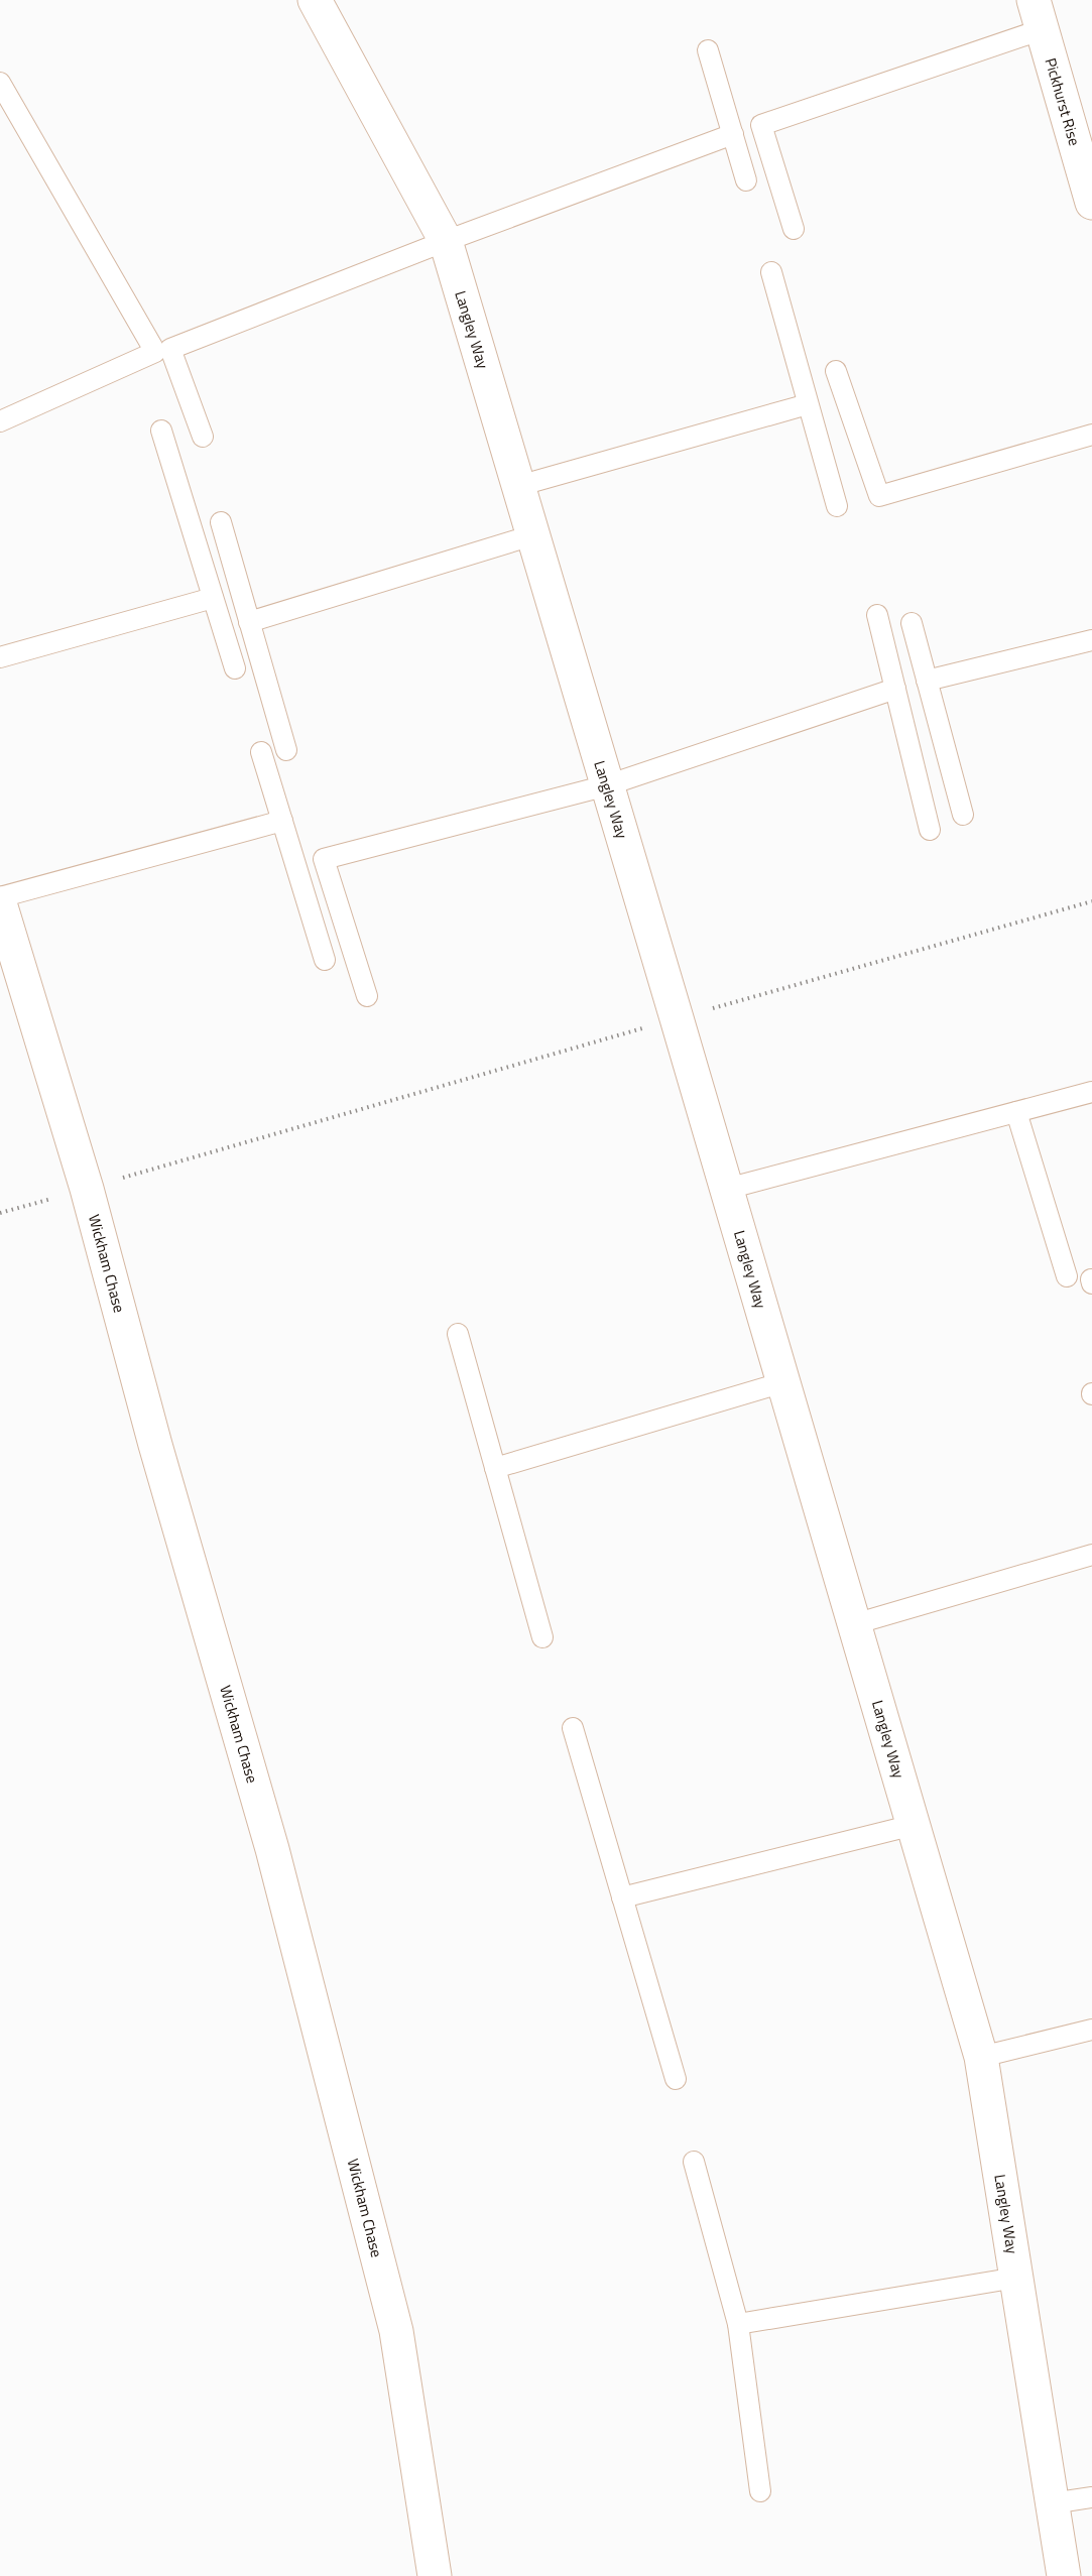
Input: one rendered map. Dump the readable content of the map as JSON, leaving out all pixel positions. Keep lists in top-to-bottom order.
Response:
{
  "streets": {
    "street": ["Pickhurst Rise", "Langley Way", "Wickham Chase"]
  }
}
